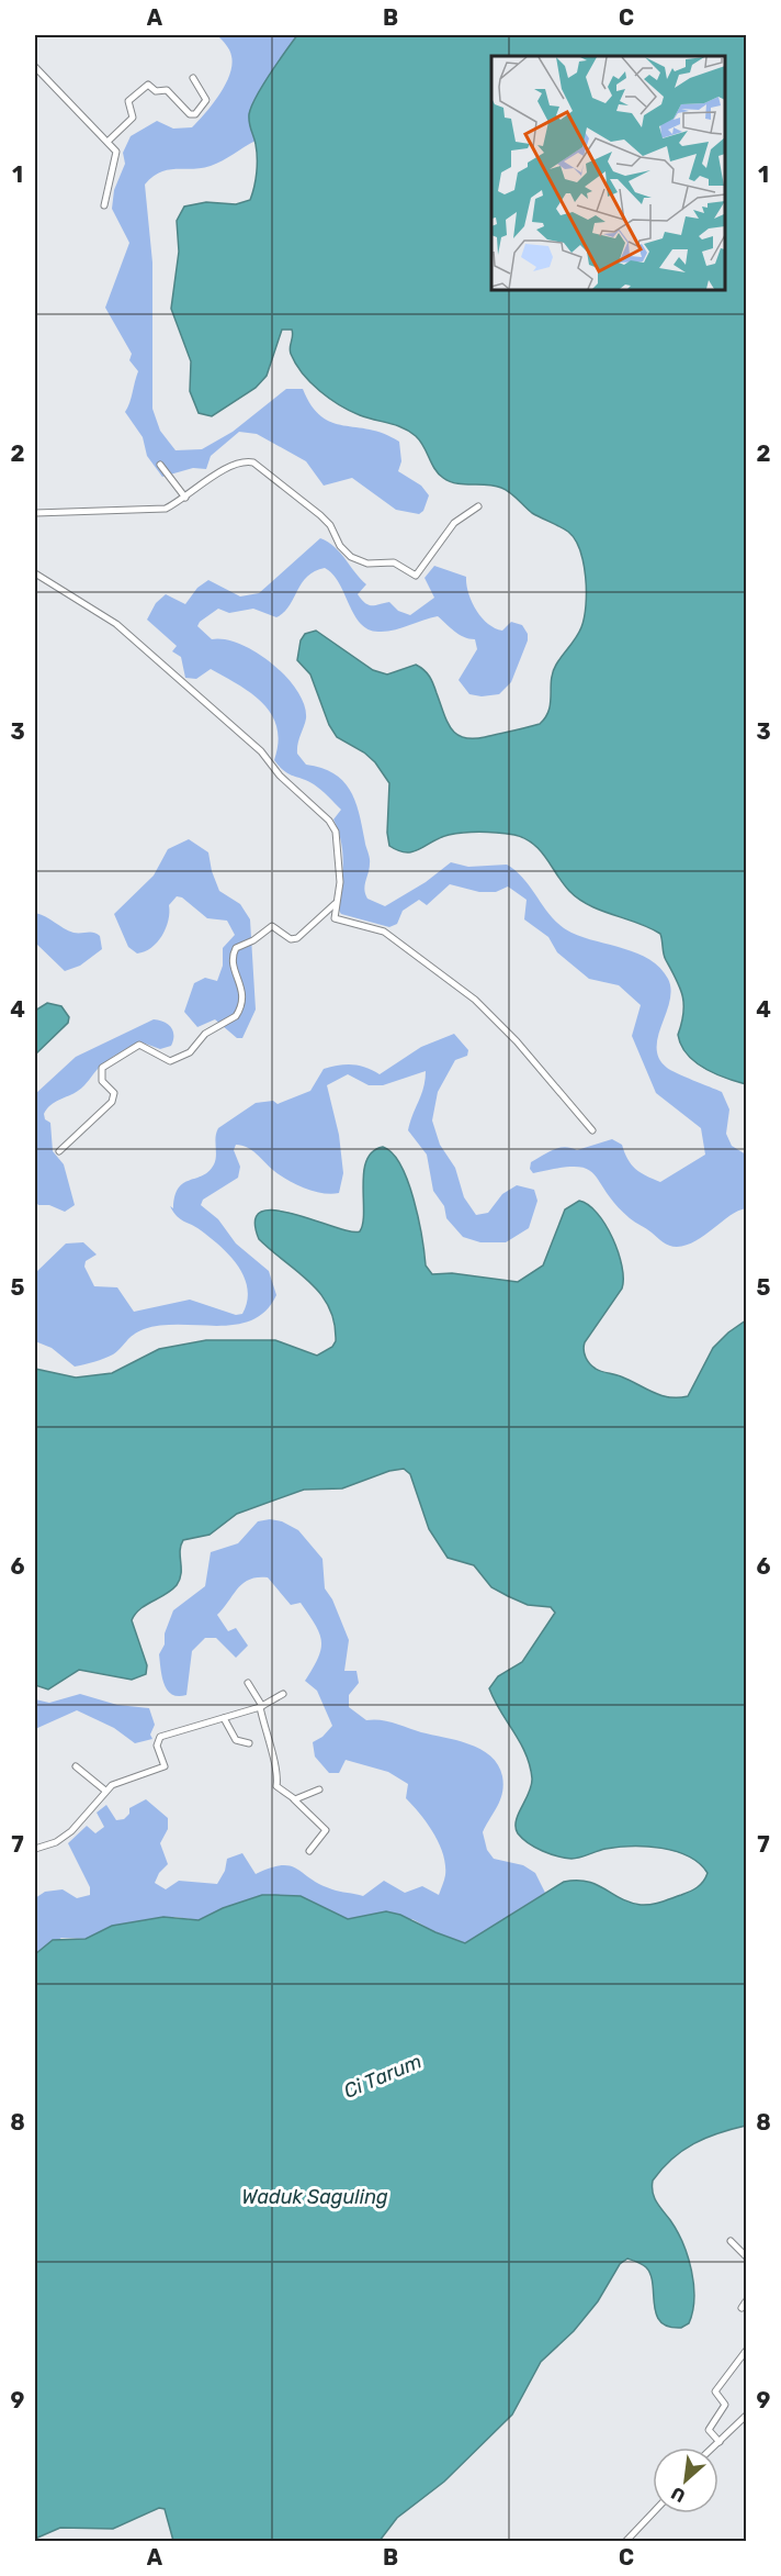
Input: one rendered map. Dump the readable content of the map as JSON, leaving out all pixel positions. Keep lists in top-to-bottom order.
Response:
{
  "water": ["Ci Tarum", "Waduk Saguling"],
  "north": "bottom left",
  "grid": {
    "columns": ["A", "B", "C"],
    "rows": [
      "1",
      "2",
      "3",
      "4",
      "5",
      "6",
      "7",
      "8",
      "9"
    ]
  }
}
